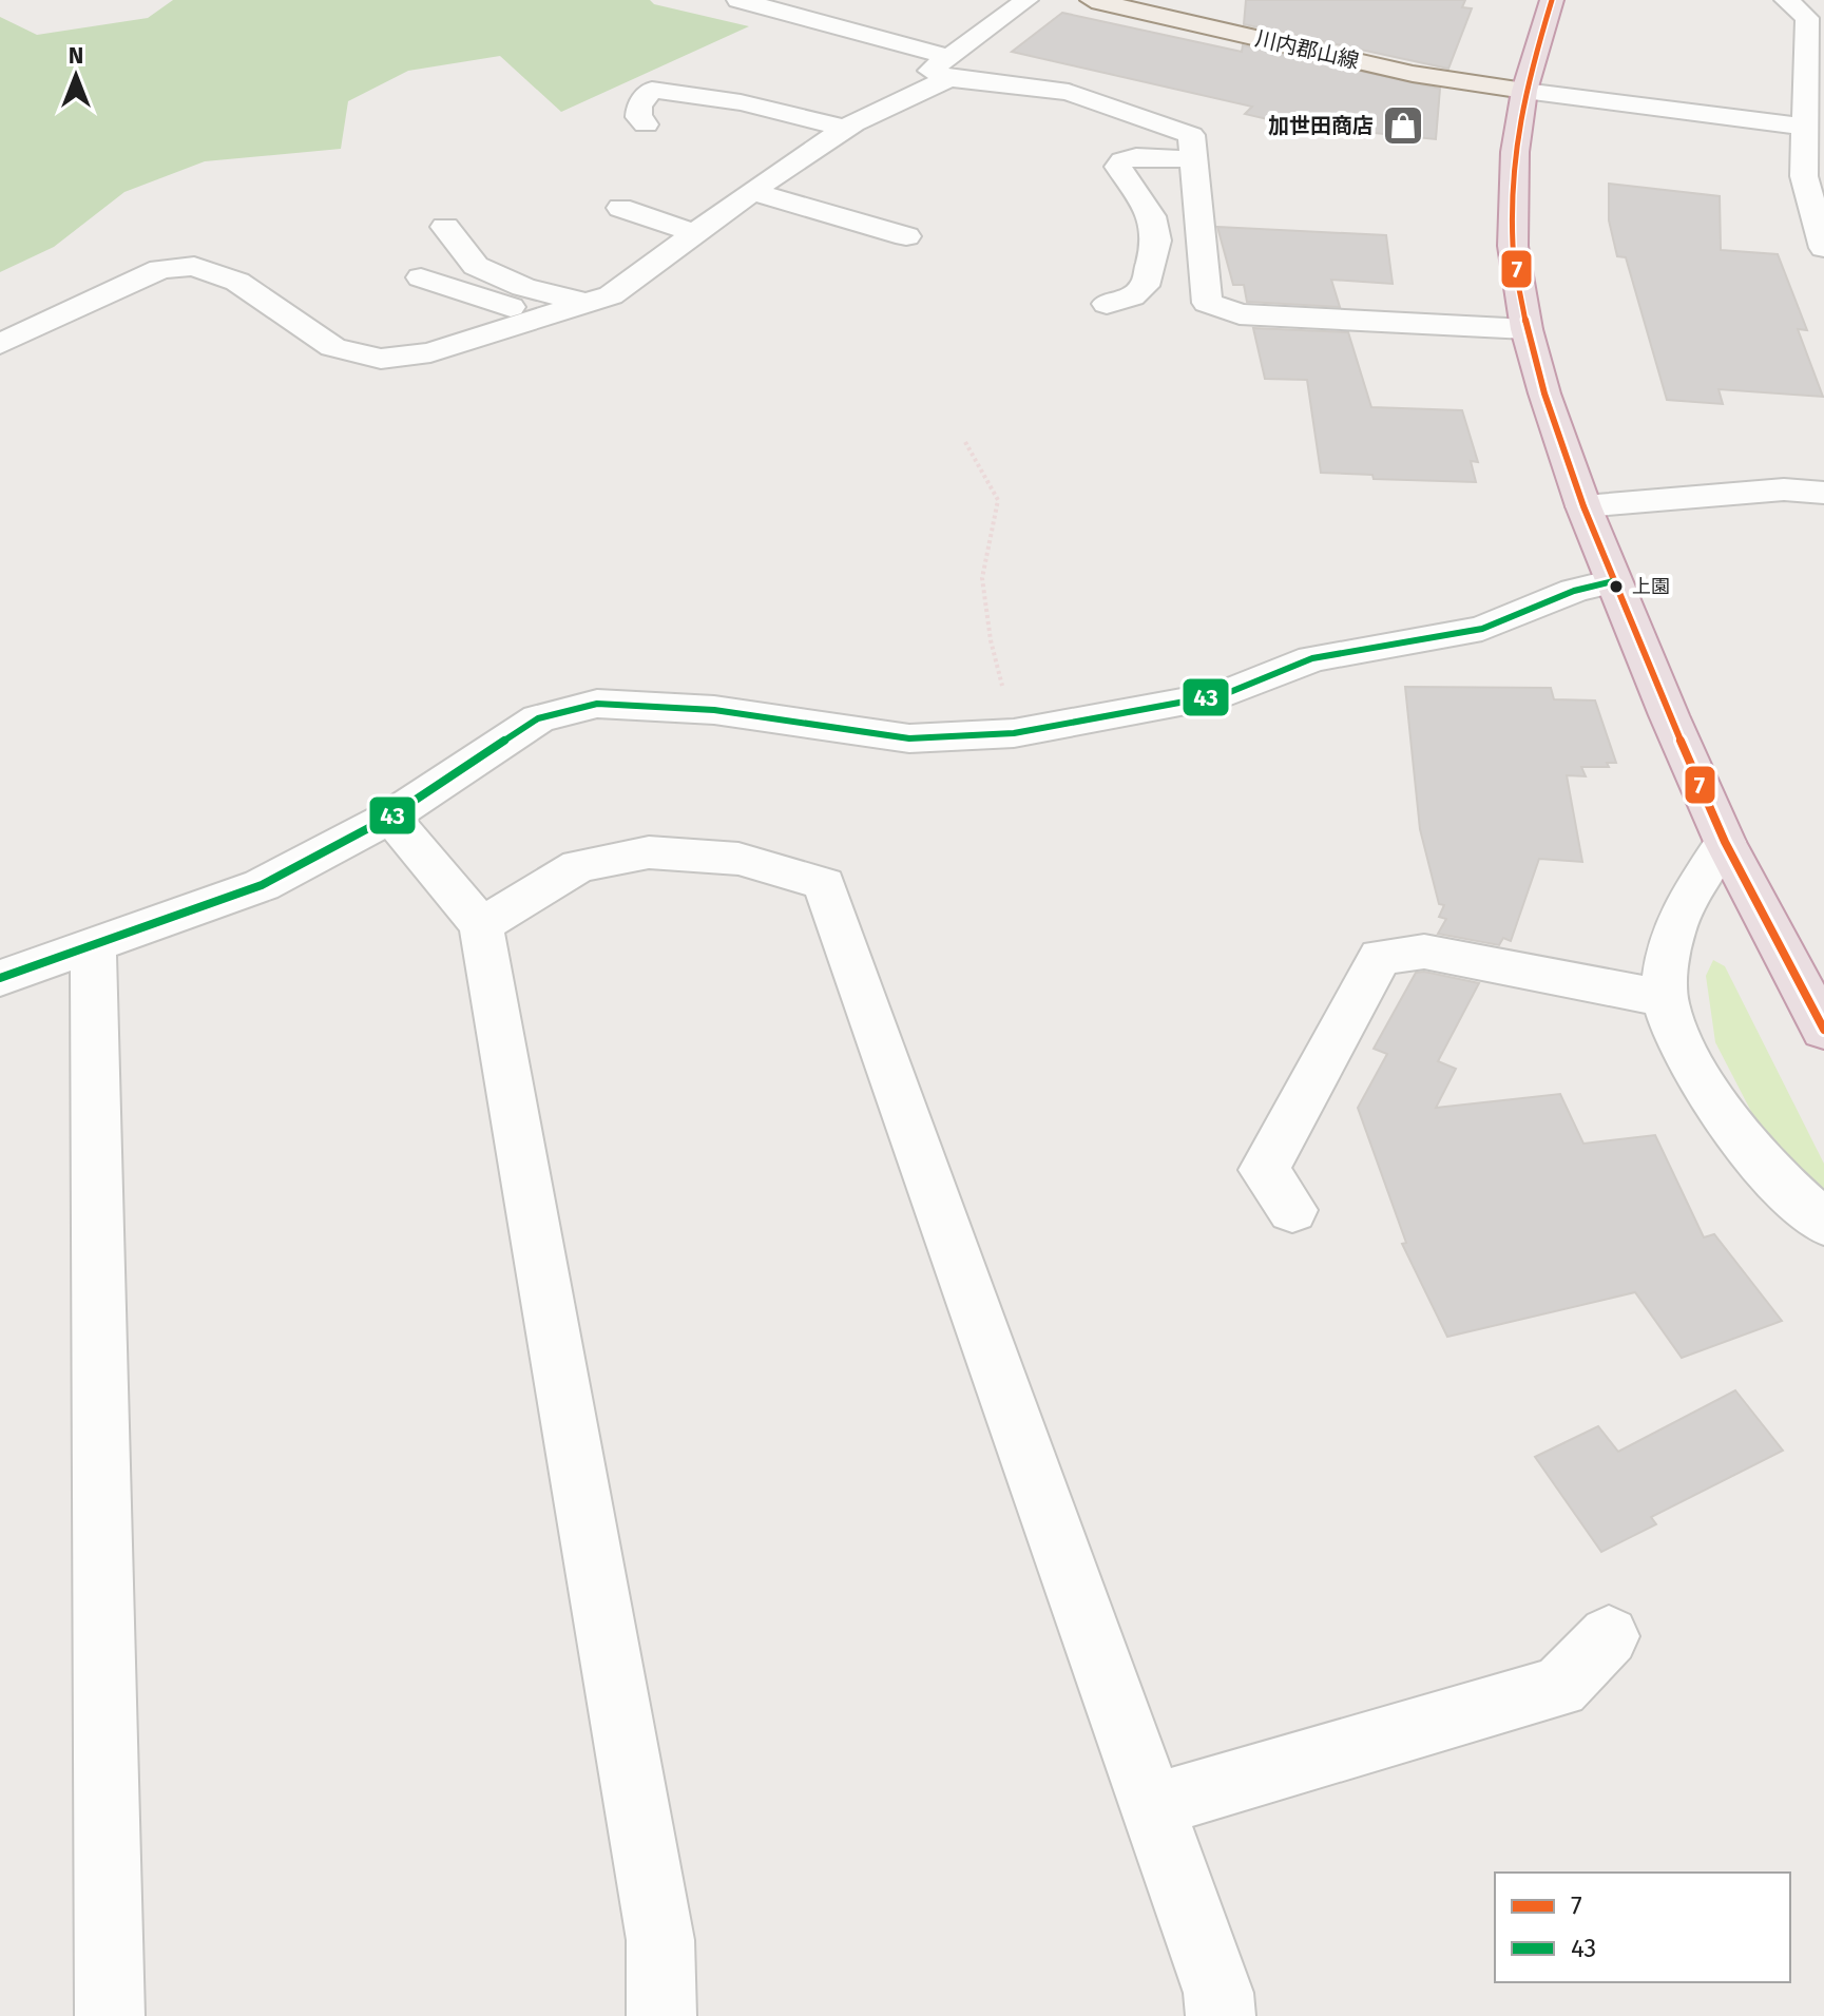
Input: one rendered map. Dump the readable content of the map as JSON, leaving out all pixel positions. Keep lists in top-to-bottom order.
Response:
{
  "streets": {
    "main road": ["川内郡山線"]
  },
  "places": {
    "shop": ["加世田商店"],
    "other": ["上園"]
  },
  "lines": ["transit line 7", "transit line 43"],
  "legend": ["7", "43"],
  "north": "top"
}
